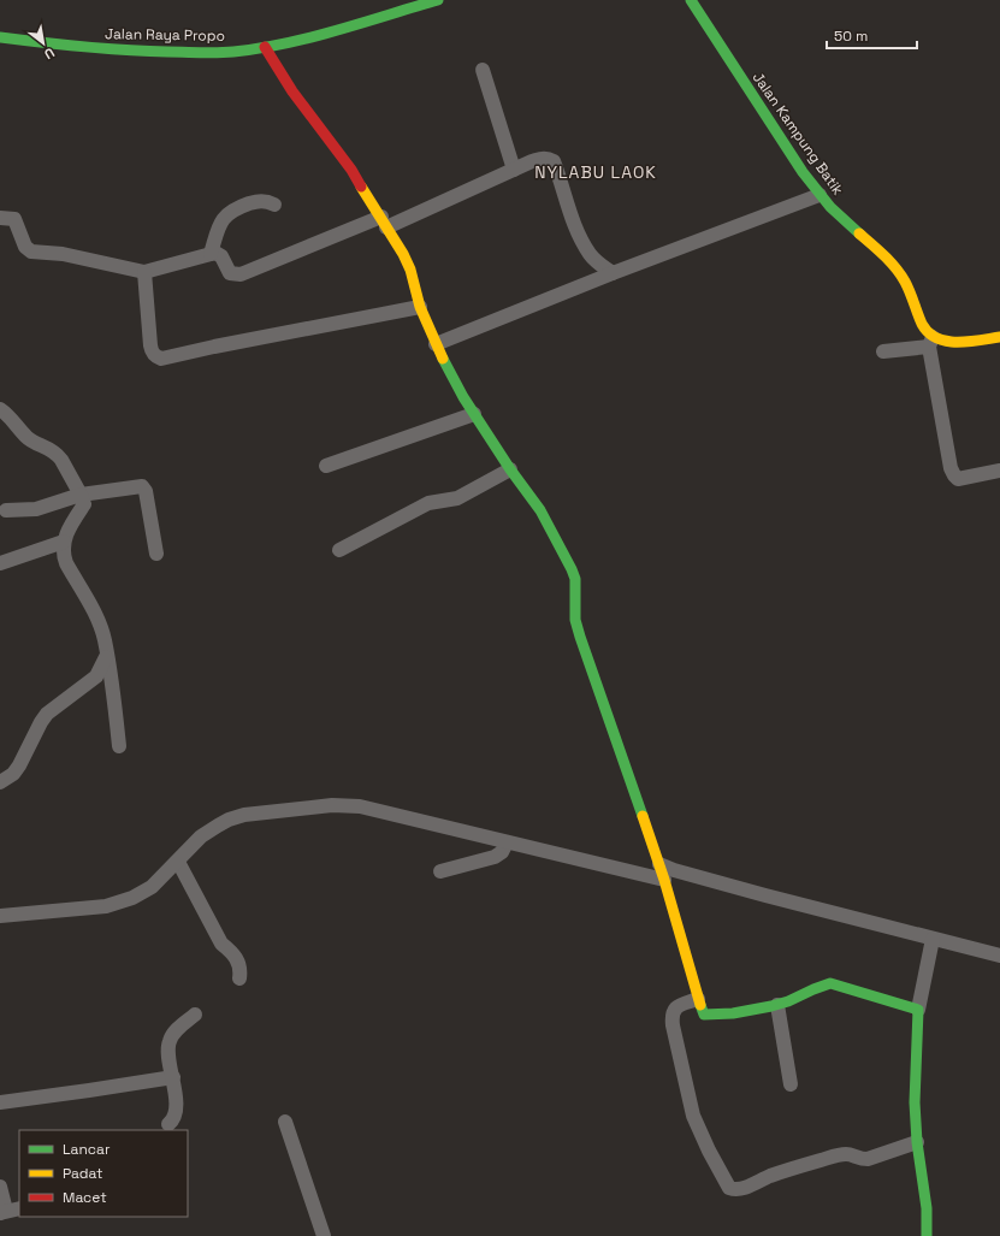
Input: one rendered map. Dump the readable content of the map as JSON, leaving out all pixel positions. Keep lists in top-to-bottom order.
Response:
{
  "streets": {
    "street": ["Jalan Raya Propo", "Jalan Kampung Batik"]
  },
  "districts": ["NYLABU LAOK"],
  "legend": ["Lancar", "Padat", "Macet"],
  "scale_bar": "50 m",
  "north": "bottom right"
}
